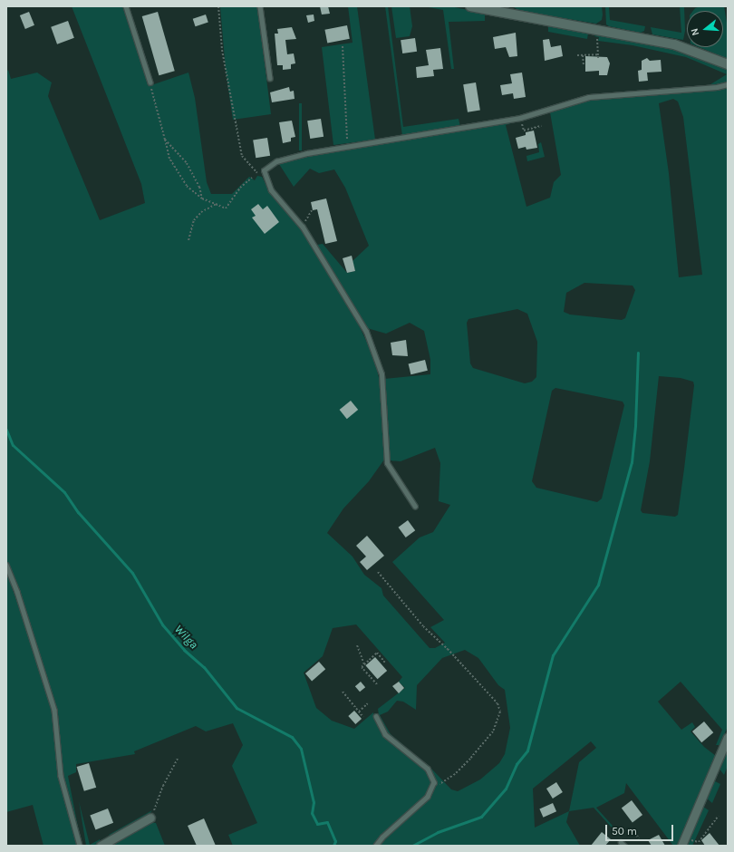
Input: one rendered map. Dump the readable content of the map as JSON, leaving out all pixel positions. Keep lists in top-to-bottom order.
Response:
{
  "water": ["Wilga"],
  "scale_bar": "50 m",
  "north": "left"
}
